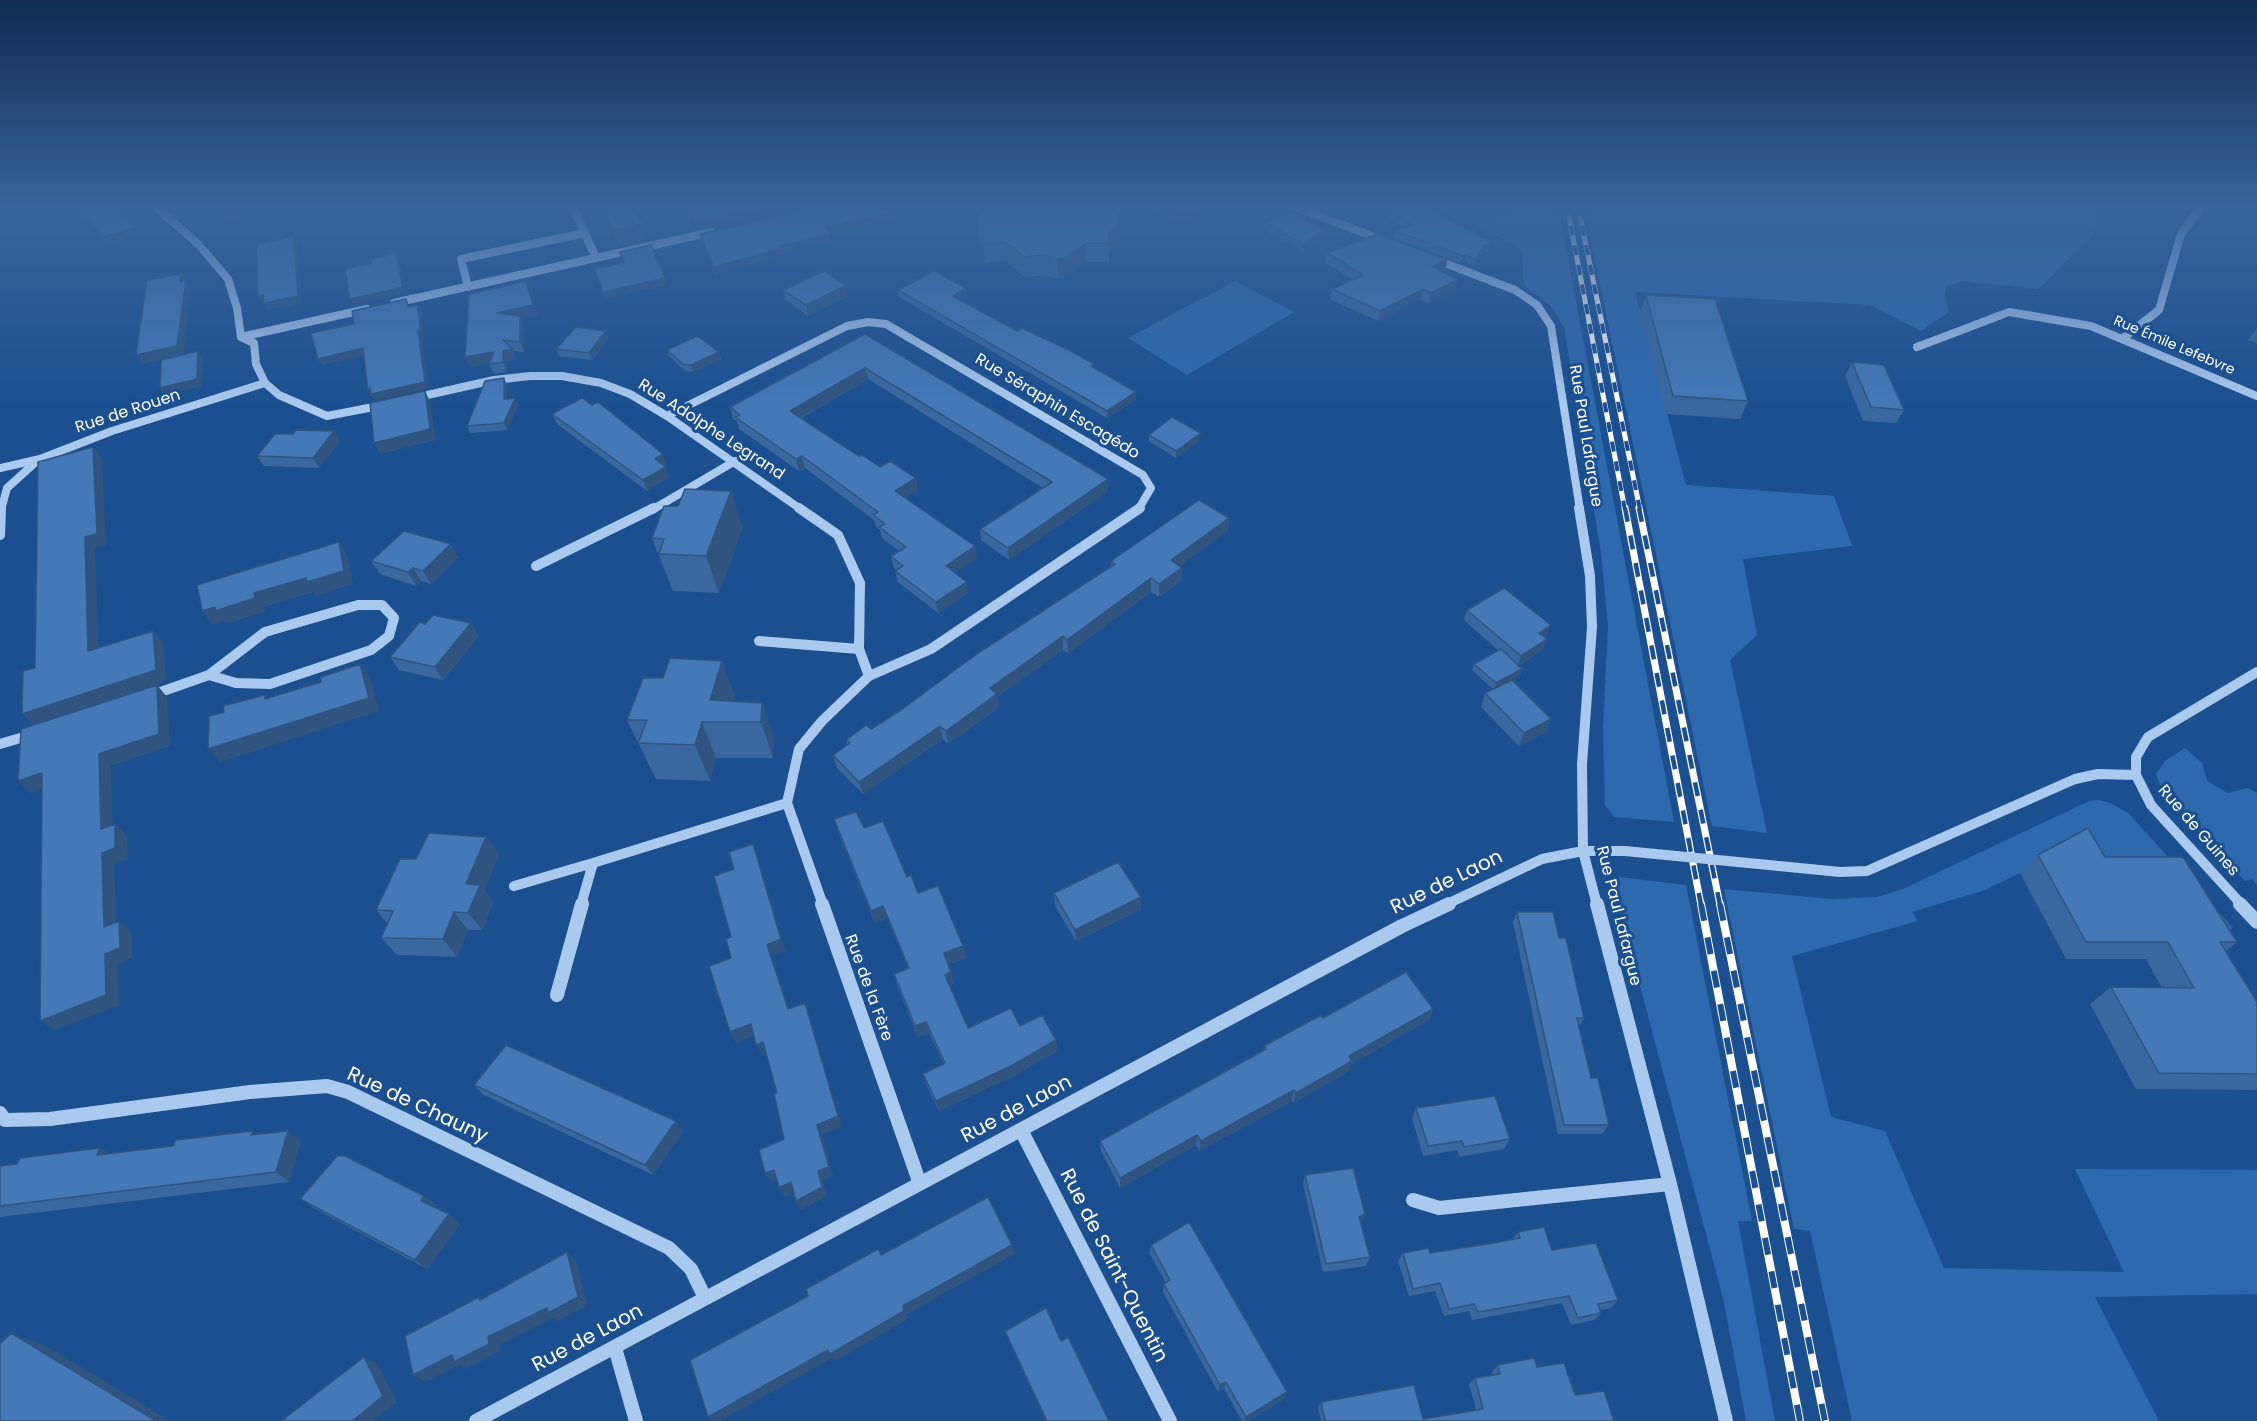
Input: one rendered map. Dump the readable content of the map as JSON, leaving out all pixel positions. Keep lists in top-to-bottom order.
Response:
{
  "streets": {
    "street": [
      "Rue Émile Lefebvre",
      "Rue Séraphin Escagédo",
      "Rue de Rouen",
      "Rue Adolphe Legrand",
      "Rue Paul Lafargue",
      "Rue de Guines",
      "Rue de Laon",
      "Rue de la Fère",
      "Rue de Chauny",
      "Rue de Saint-Quentin"
    ]
  },
  "crossings": [
    ["Rue Séraphin Escagédo", "Rue Adolphe Legrand"],
    ["Rue Paul Lafargue", "Rue de Laon"],
    ["Rue de Guines", "Rue de Laon"],
    ["Rue de Laon", "Rue de la Fère"],
    ["Rue de Laon", "Rue de Chauny"],
    ["Rue de Laon", "Rue de Saint-Quentin"]
  ]
}
